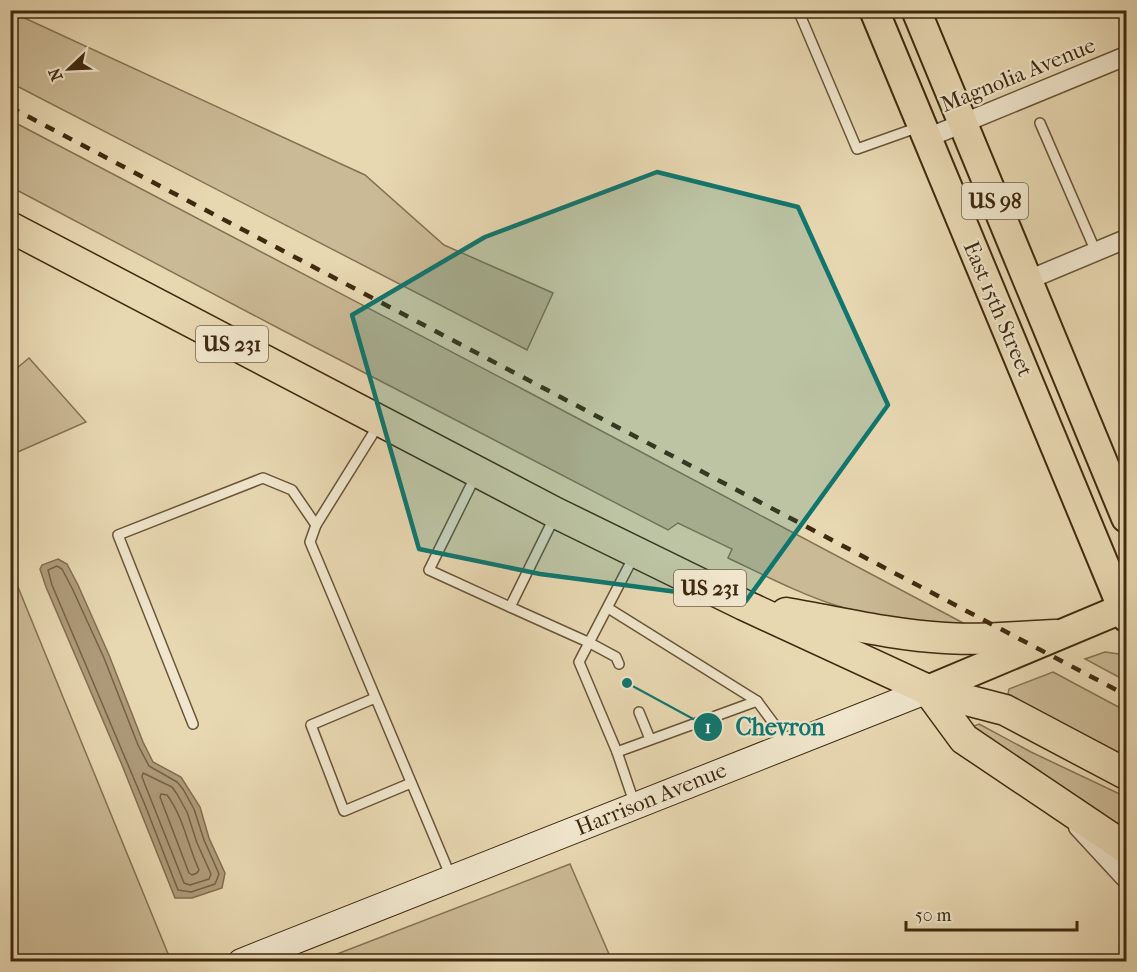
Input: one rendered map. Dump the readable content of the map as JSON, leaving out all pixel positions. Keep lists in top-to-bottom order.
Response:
{
  "streets": {
    "highway": ["US 231"],
    "main road": ["US 98", "East 15th Street", "Harrison Avenue"],
    "street": ["Magnolia Avenue"]
  },
  "crossings": [
    ["Magnolia Avenue", "East 15th Street"],
    ["East 15th Street", "Harrison Avenue"],
    ["US 231", "Harrison Avenue"]
  ],
  "places": ["Chevron"],
  "scale_bar": "50 m",
  "north": "bottom left"
}
